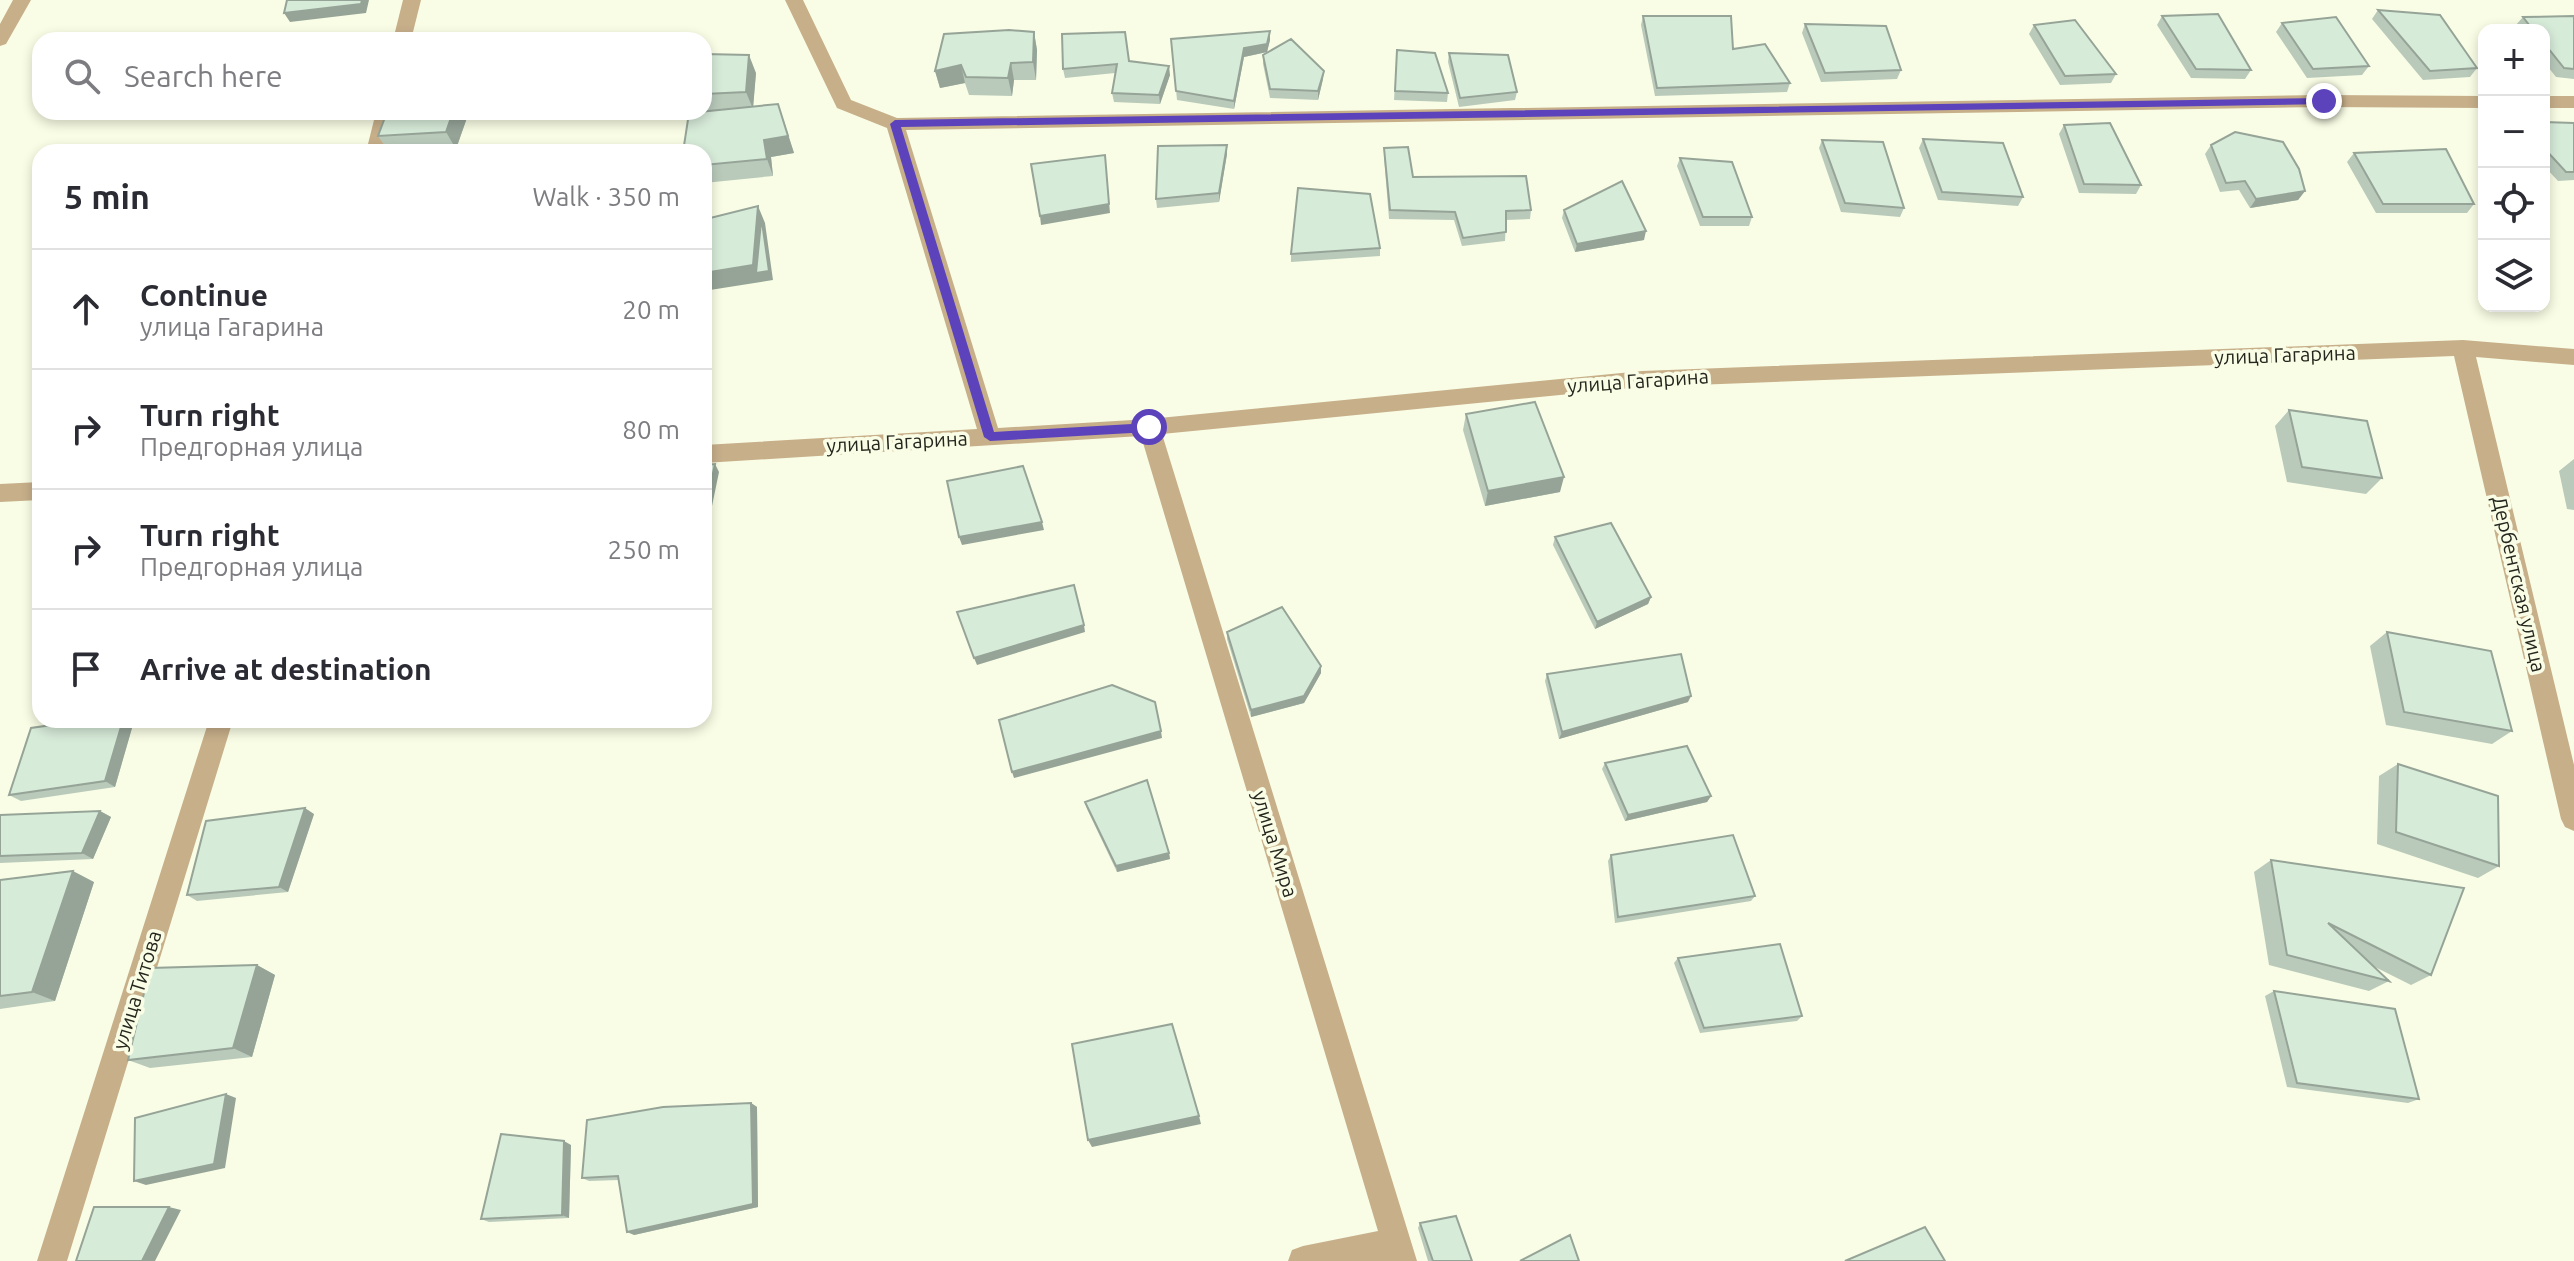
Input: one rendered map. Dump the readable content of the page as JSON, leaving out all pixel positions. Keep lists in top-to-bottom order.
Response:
{
  "streets": {
    "street": [
      "улица Гагарина",
      "Дербентская улица",
      "улица Мира",
      "улица Титова"
    ]
  },
  "crossings": [
    ["улица Гагарина", "Дербентская улица"],
    ["улица Гагарина", "улица Мира"]
  ],
  "page": {
    "map_buttons": ["+", "−"],
    "search": "Search here",
    "heading": ["5 min", "Walk · 350 m"],
    "list": [
      ["Continue", "улица Гагарина", "20 m"],
      ["Turn right", "Предгорная улица", "80 m"],
      ["Turn right", "Предгорная улица", "250 m"],
      "Arrive at destination"
    ]
  }
}
